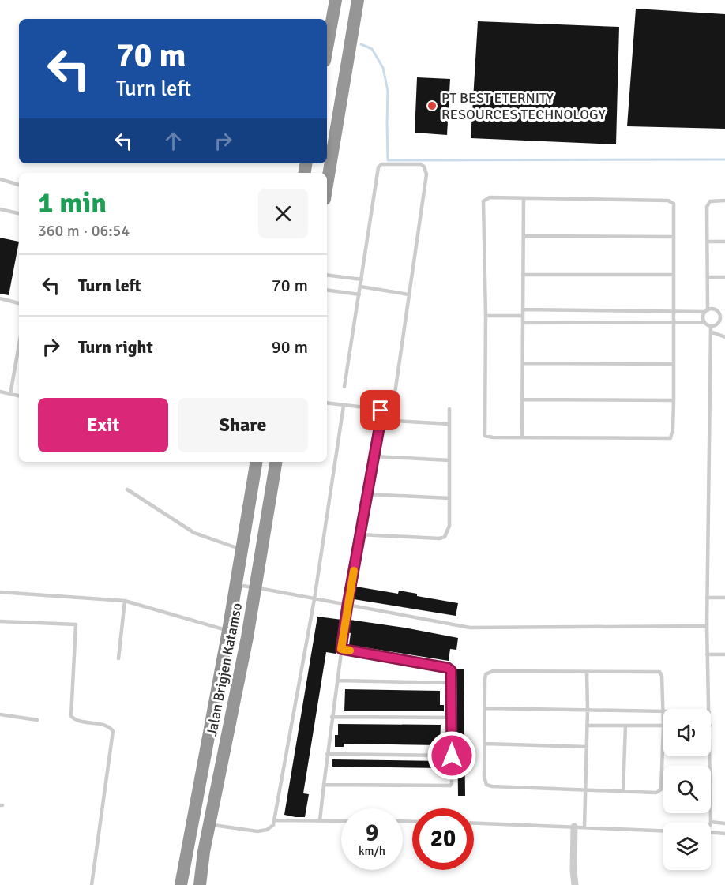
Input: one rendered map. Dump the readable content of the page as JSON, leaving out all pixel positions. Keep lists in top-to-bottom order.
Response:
{
  "streets": {
    "highway": ["Jalan Brigjen Katamso"]
  },
  "places": ["PT BEST ETERNITY RESOURCES TECHNOLOGY"],
  "page": {
    "turn": ["70 m", "Turn left"],
    "heading": ["1 min", "360 m · 06:54"],
    "list": [
      {
        "name": "Turn left",
        "value": "70 m"
      },
      {
        "name": "Turn right",
        "value": "90 m"
      }
    ],
    "buttons": ["Exit", "Share"],
    "speed": "9 km/h",
    "limit": "20"
  }
}
